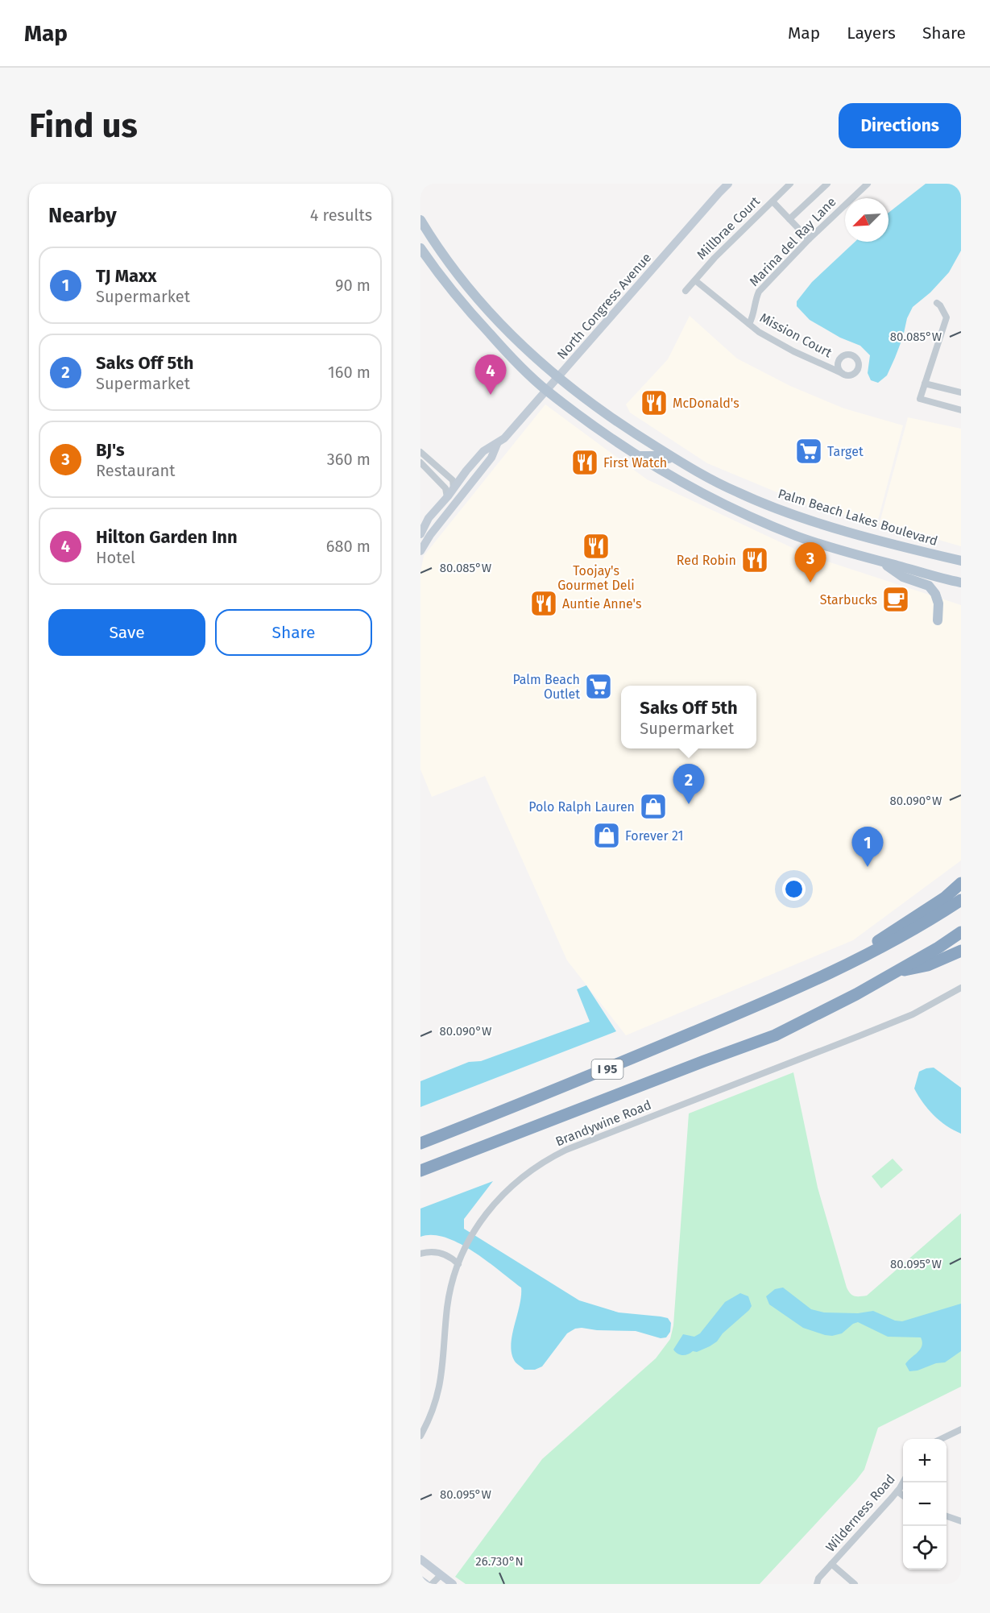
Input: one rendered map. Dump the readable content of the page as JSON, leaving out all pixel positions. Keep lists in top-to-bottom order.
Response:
{
  "streets": {
    "highway": ["I 95"],
    "main road": ["Palm Beach Lakes Boulevard"],
    "street": [
      "Millbrae Court",
      "Marina del Ray Lane",
      "North Congress Avenue",
      "Mission Court",
      "Brandywine Road",
      "Wilderness Road"
    ]
  },
  "crossings": [
    ["Millbrae Court", "Mission Court"],
    ["Marina del Ray Lane", "Mission Court"],
    ["North Congress Avenue", "Palm Beach Lakes Boulevard"]
  ],
  "places": {
    "restaurant": [
      "McDonald's",
      "First Watch",
      "Toojay's Gourmet Deli",
      "Red Robin",
      "Auntie Anne's"
    ],
    "supermarket": ["Target", "Palm Beach Outlet"],
    "cafe": ["Starbucks"],
    "shop": ["Polo Ralph Lauren", "Forever 21"]
  },
  "north": "bottom left",
  "page": {
    "header": "Map",
    "nav": ["Map", "Layers", "Share"],
    "buttons": [
      "Directions",
      ["Save", "Share"]
    ],
    "title": "Find us",
    "heading": ["Nearby", "4 results"],
    "list": [
      {
        "mark": "1",
        "name": "TJ Maxx",
        "note": "Supermarket",
        "value": "90 m"
      },
      {
        "mark": "2",
        "name": "Saks Off 5th",
        "note": "Supermarket",
        "value": "160 m"
      },
      {
        "mark": "3",
        "name": "BJ's",
        "note": "Restaurant",
        "value": "360 m"
      },
      {
        "mark": "4",
        "name": "Hilton Garden Inn",
        "note": "Hotel",
        "value": "680 m"
      }
    ],
    "pins": [
      "4",
      "3",
      "2",
      "1"
    ],
    "popup": ["Saks Off 5th", "Supermarket"],
    "map_buttons": ["+", "−"]
  },
  "coordinates": [
    "80.085°W",
    "80.090°W",
    "80.095°W",
    "26.730°N"
  ]
}
